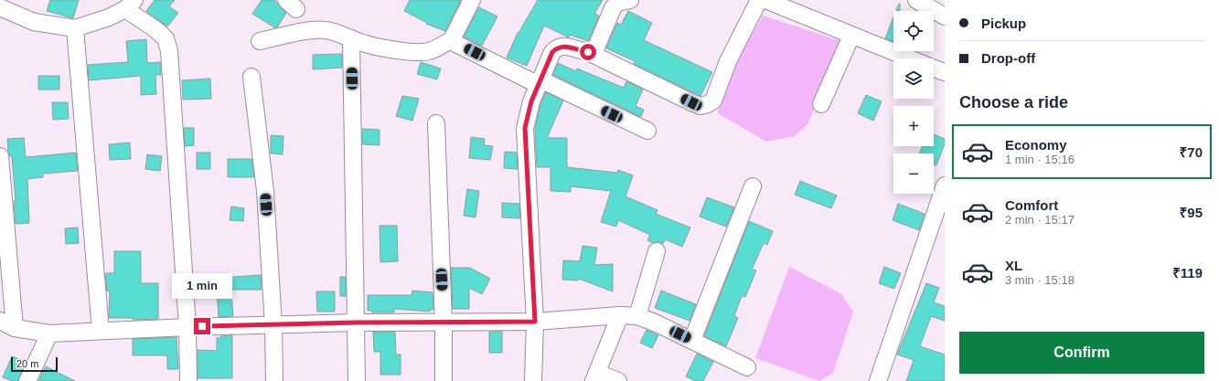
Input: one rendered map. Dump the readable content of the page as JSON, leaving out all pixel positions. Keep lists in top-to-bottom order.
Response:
{
  "scale_bar": "20 m",
  "page": {
    "banner": ["Pickup", "Drop-off"],
    "map_buttons": ["+", "−"],
    "heading": "Choose a ride",
    "list": [
      {
        "name": "Economy",
        "note": "1 min · 15:16",
        "value": "₹70"
      },
      {
        "name": "Comfort",
        "note": "2 min · 15:17",
        "value": "₹95"
      },
      {
        "name": "XL",
        "note": "3 min · 15:18",
        "value": "₹119"
      }
    ],
    "bubble": "1 min",
    "buttons": "Confirm",
    "scale": "20 m"
  }
}
